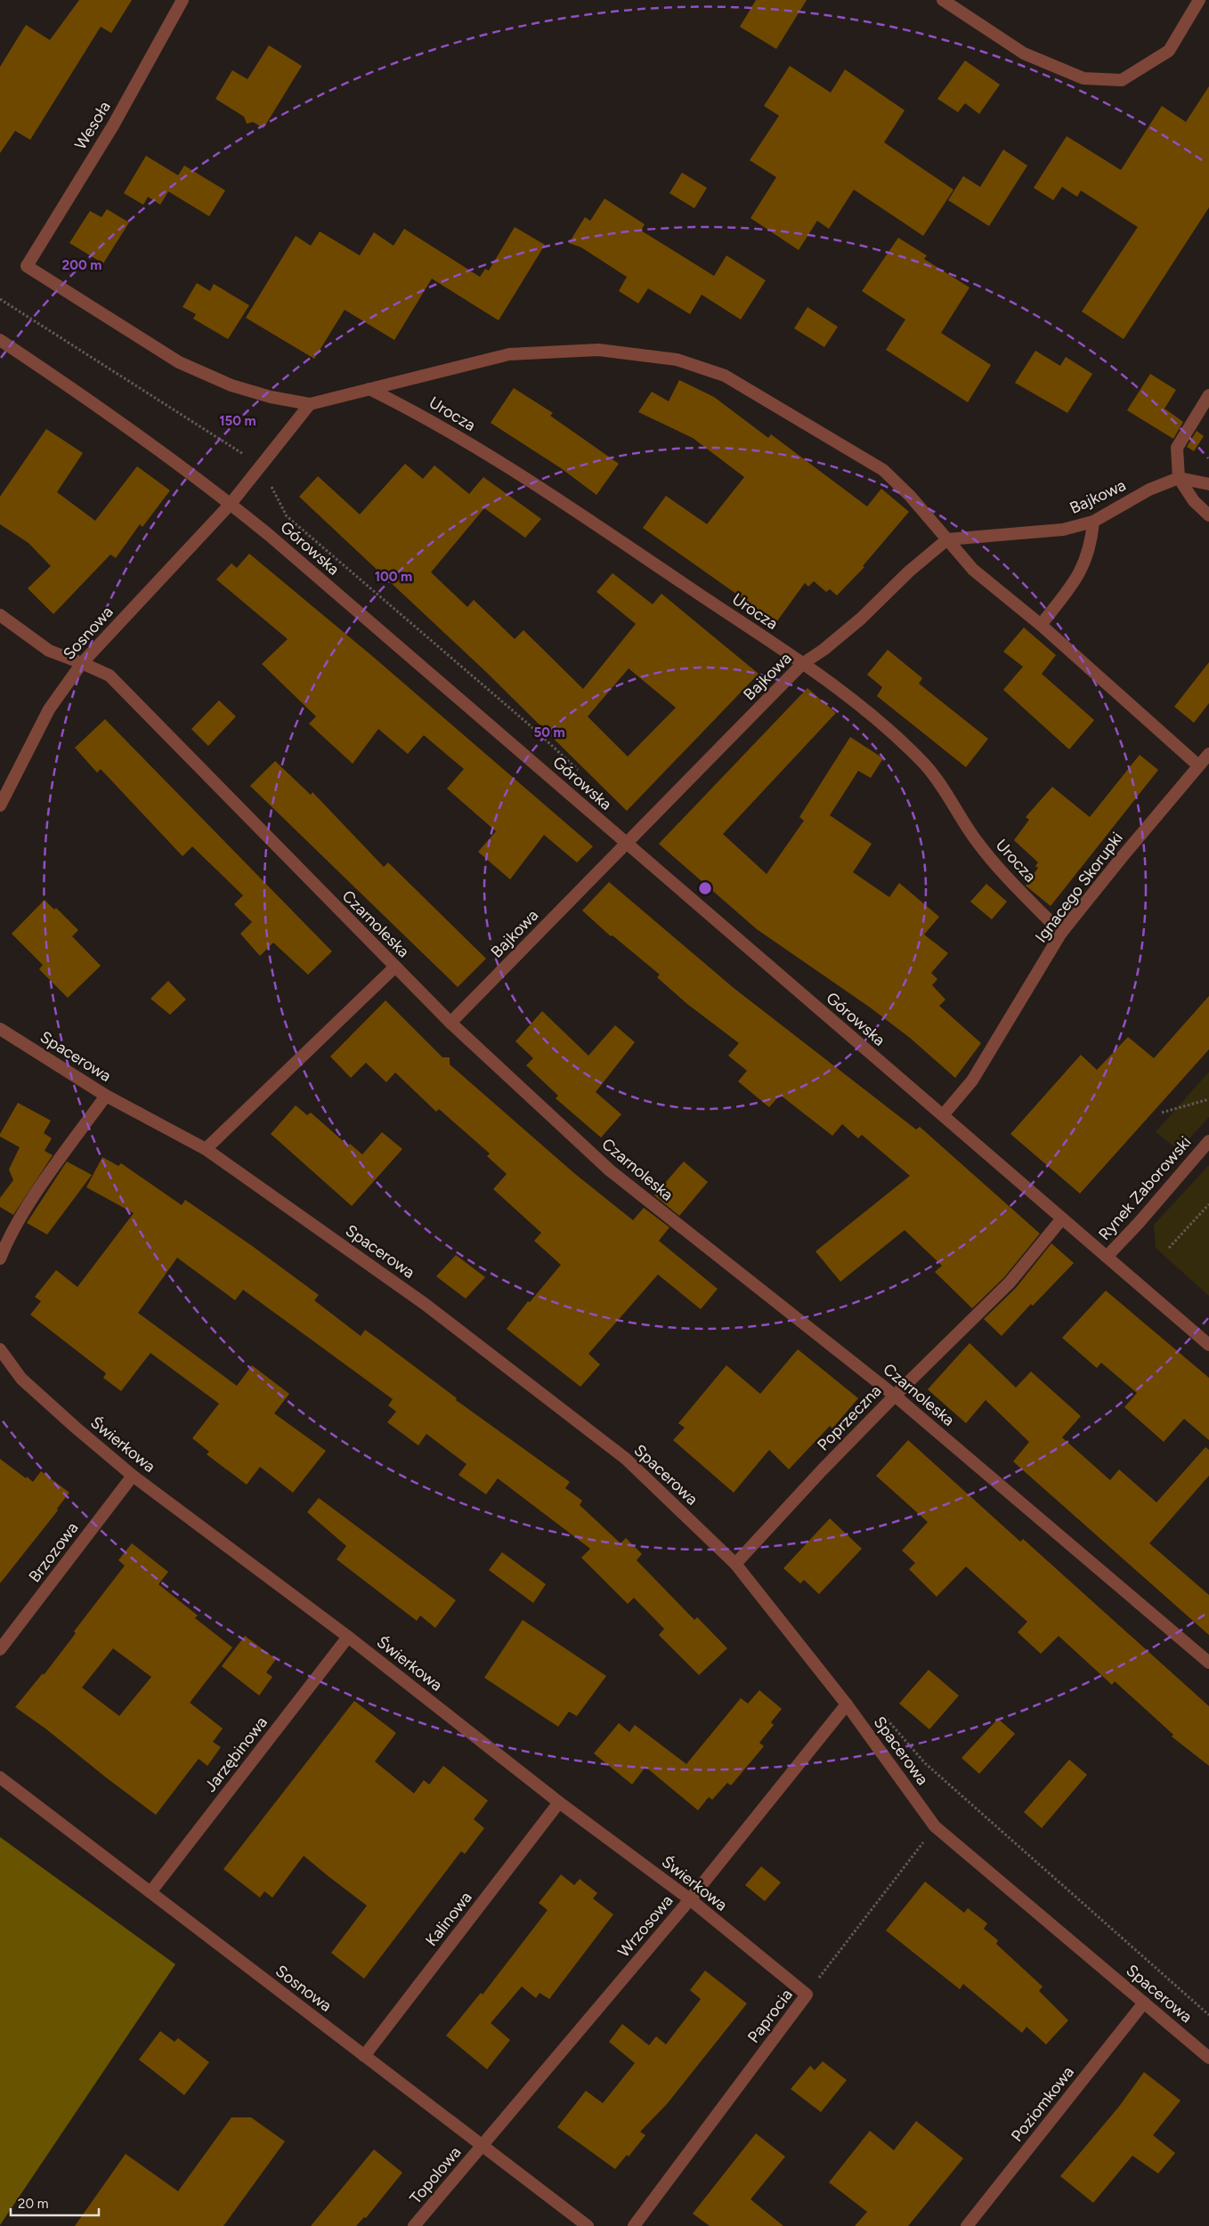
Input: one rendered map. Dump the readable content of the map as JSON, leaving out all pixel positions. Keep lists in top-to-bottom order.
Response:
{
  "streets": {
    "street": [
      "Wesoła",
      "Urocza",
      "Bajkowa",
      "Górowska",
      "Sosnowa",
      "Ignacego Skorupki",
      "Czarnoleska",
      "Spacerowa",
      "Rynek Zaborowski",
      "Poprzeczna",
      "Świerkowa",
      "Brzozowa",
      "Jarzębinowa",
      "Kalinowa",
      "Wrzosowa",
      "Paprocia",
      "Poziomkowa",
      "Topolowa"
    ]
  },
  "crossings": [
    ["Wesoła", "Sosnowa"],
    ["Urocza", "Bajkowa"],
    ["Urocza", "Ignacego Skorupki"],
    ["Bajkowa", "Górowska"],
    ["Bajkowa", "Czarnoleska"],
    ["Górowska", "Sosnowa"],
    ["Górowska", "Ignacego Skorupki"],
    ["Górowska", "Rynek Zaborowski"],
    ["Górowska", "Poprzeczna"],
    ["Sosnowa", "Czarnoleska"],
    ["Sosnowa", "Jarzębinowa"],
    ["Sosnowa", "Kalinowa"],
    ["Sosnowa", "Wrzosowa"],
    ["Sosnowa", "Topolowa"],
    ["Czarnoleska", "Poprzeczna"],
    ["Spacerowa", "Poprzeczna"],
    ["Spacerowa", "Wrzosowa"],
    ["Spacerowa", "Paprocia"],
    ["Spacerowa", "Poziomkowa"],
    ["Świerkowa", "Brzozowa"],
    ["Świerkowa", "Jarzębinowa"],
    ["Świerkowa", "Kalinowa"],
    ["Świerkowa", "Wrzosowa"],
    ["Świerkowa", "Paprocia"],
    ["Wrzosowa", "Topolowa"]
  ],
  "scale_bar": "20 m",
  "rings": [
    "200 m",
    "150 m",
    "100 m",
    "50 m"
  ]
}
